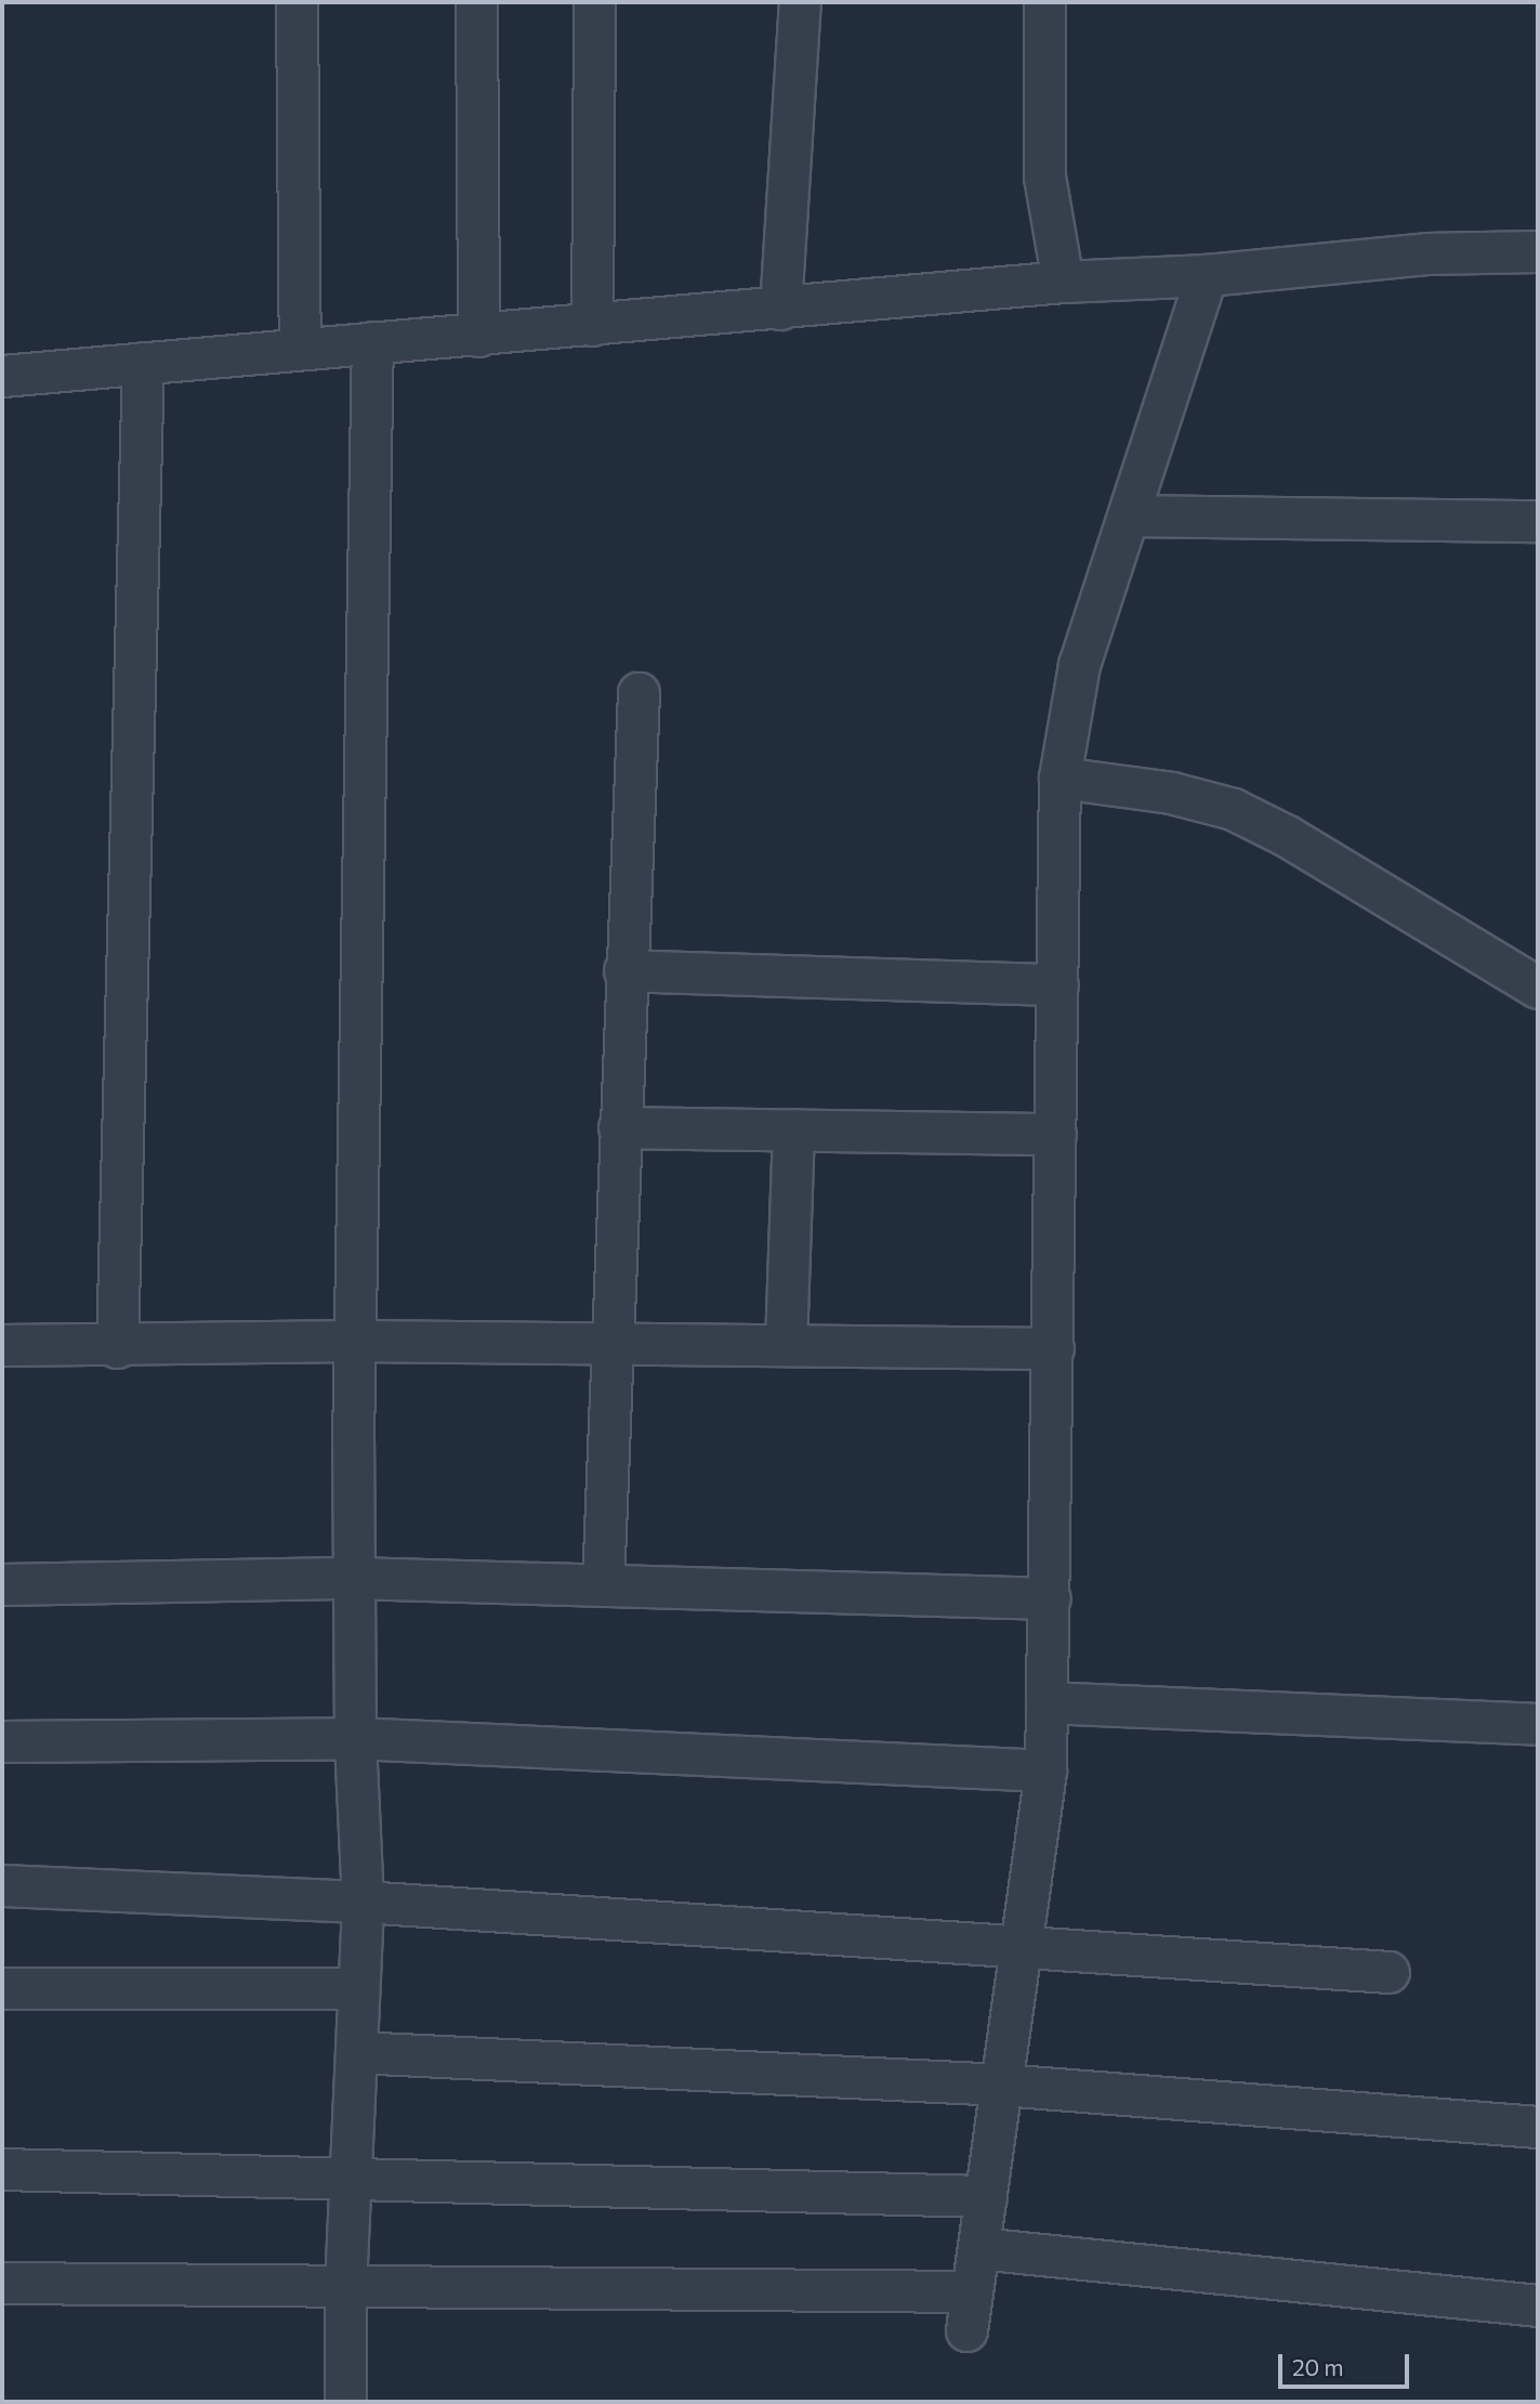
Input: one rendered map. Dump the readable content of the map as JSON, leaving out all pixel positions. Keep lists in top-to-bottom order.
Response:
{
  "scale_bar": "20 m"
}
